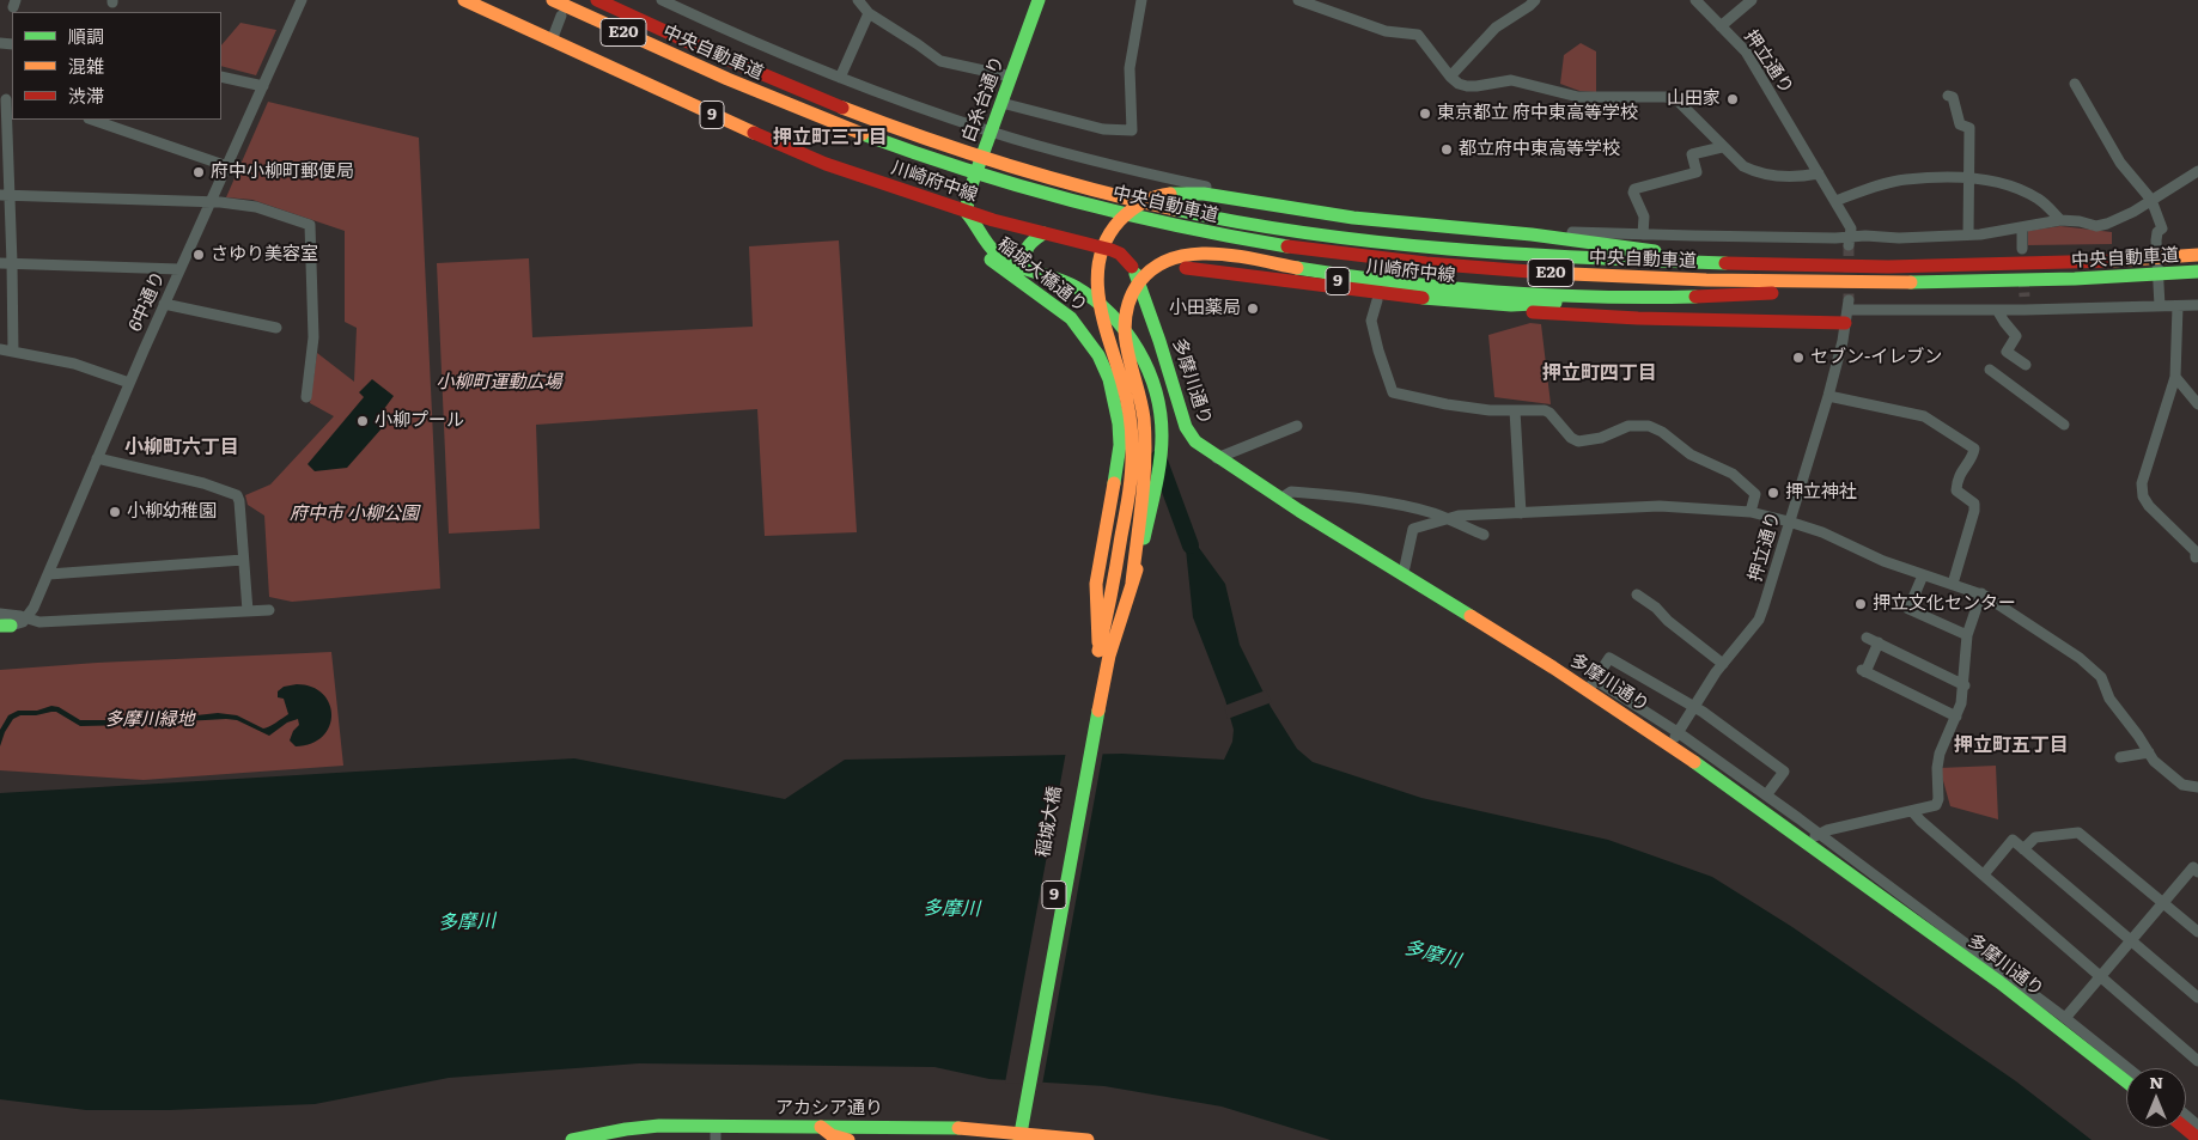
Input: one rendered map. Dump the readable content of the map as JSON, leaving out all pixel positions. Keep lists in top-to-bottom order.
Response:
{
  "streets": {
    "main road": [
      "E20",
      "中央自動車道",
      "白糸台通り",
      "9",
      "川崎府中線",
      "稲城大橋通り",
      "多摩川通り",
      "稲城大橋",
      "アカシア通り"
    ],
    "street": ["押立通り", "6中通り"]
  },
  "crossings": [
    ["押立通り", "川崎府中線"],
    ["押立通り", "多摩川通り"],
    ["白糸台通り", "川崎府中線"],
    ["白糸台通り", "稲城大橋通り"],
    ["川崎府中線", "稲城大橋通り"],
    ["川崎府中線", "多摩川通り"],
    ["稲城大橋通り", "稲城大橋"]
  ],
  "districts": [
    "押立町三丁目",
    "押立町四丁目",
    "小柳町六丁目",
    "押立町五丁目"
  ],
  "water": ["多摩川"],
  "parks": ["小柳町運動広場", "府中市 小柳公園", "多摩川緑地"],
  "places": [
    "山田家",
    "東京都立 府中東高等学校",
    "都立府中東高等学校",
    "府中小柳町郵便局",
    "さゆり美容室",
    "小田薬局",
    "セブン-イレブン",
    "小柳プール",
    "押立神社",
    "小柳幼稚園",
    "押立文化センター"
  ],
  "legend": ["順調", "混雑", "渋滞"],
  "north": "top"
}
